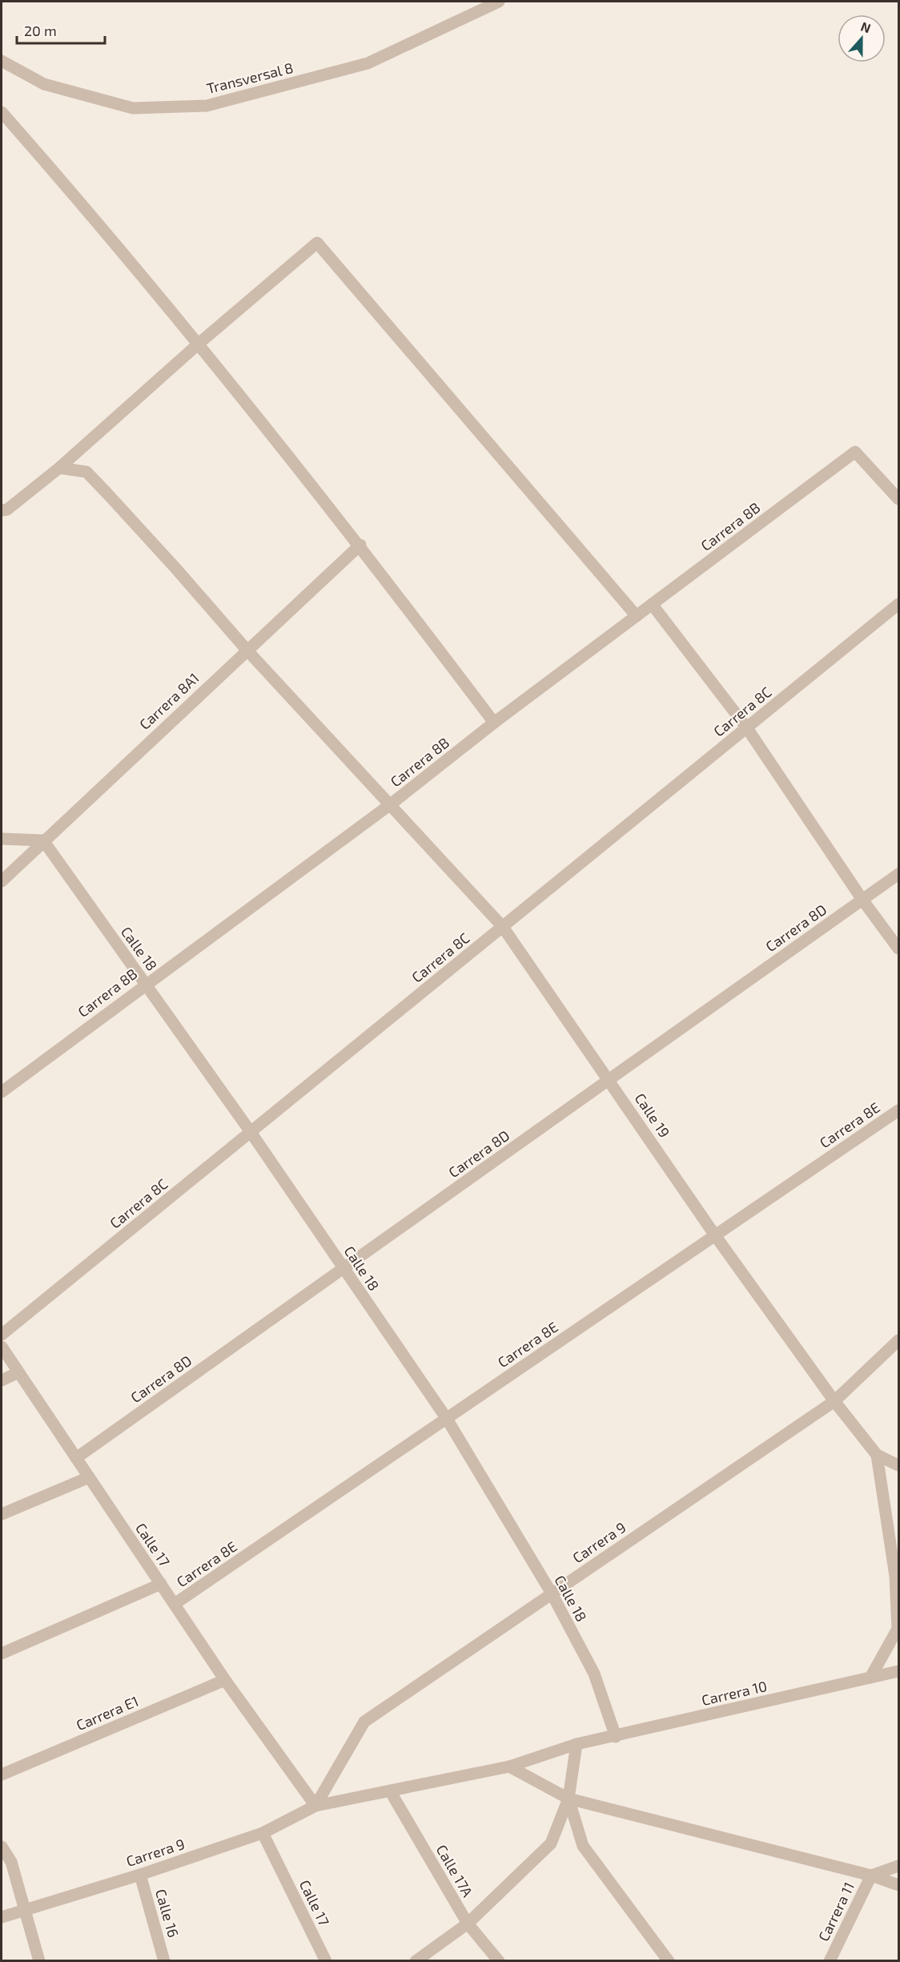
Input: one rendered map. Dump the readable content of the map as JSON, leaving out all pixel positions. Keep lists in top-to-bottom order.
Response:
{
  "streets": {
    "street": [
      "Transversal 8",
      "Carrera 8B",
      "Carrera 8A1",
      "Carrera 8C",
      "Carrera 8D",
      "Calle 18",
      "Calle 19",
      "Carrera 8E",
      "Carrera 9",
      "Calle 17",
      "Carrera 10",
      "Carrera E1",
      "Calle 17A",
      "Carrera 11",
      "Calle 16"
    ]
  },
  "crossings": [
    ["Carrera 8B", "Calle 18"],
    ["Carrera 8B", "Calle 19"],
    ["Carrera 8A1", "Calle 18"],
    ["Carrera 8A1", "Calle 19"],
    ["Carrera 8C", "Calle 18"],
    ["Carrera 8C", "Calle 19"],
    ["Carrera 8D", "Calle 18"],
    ["Carrera 8D", "Calle 19"],
    ["Carrera 8D", "Calle 17"],
    ["Calle 18", "Carrera 8E"],
    ["Calle 18", "Carrera 9"],
    ["Calle 18", "Carrera 10"],
    ["Calle 19", "Carrera 8E"],
    ["Calle 19", "Carrera 9"],
    ["Carrera 8E", "Calle 17"],
    ["Carrera 9", "Calle 17"],
    ["Carrera 9", "Carrera 10"],
    ["Carrera 9", "Calle 17A"],
    ["Carrera 9", "Calle 16"],
    ["Calle 17", "Carrera E1"]
  ],
  "scale_bar": "20 m",
  "north": "top"
}
